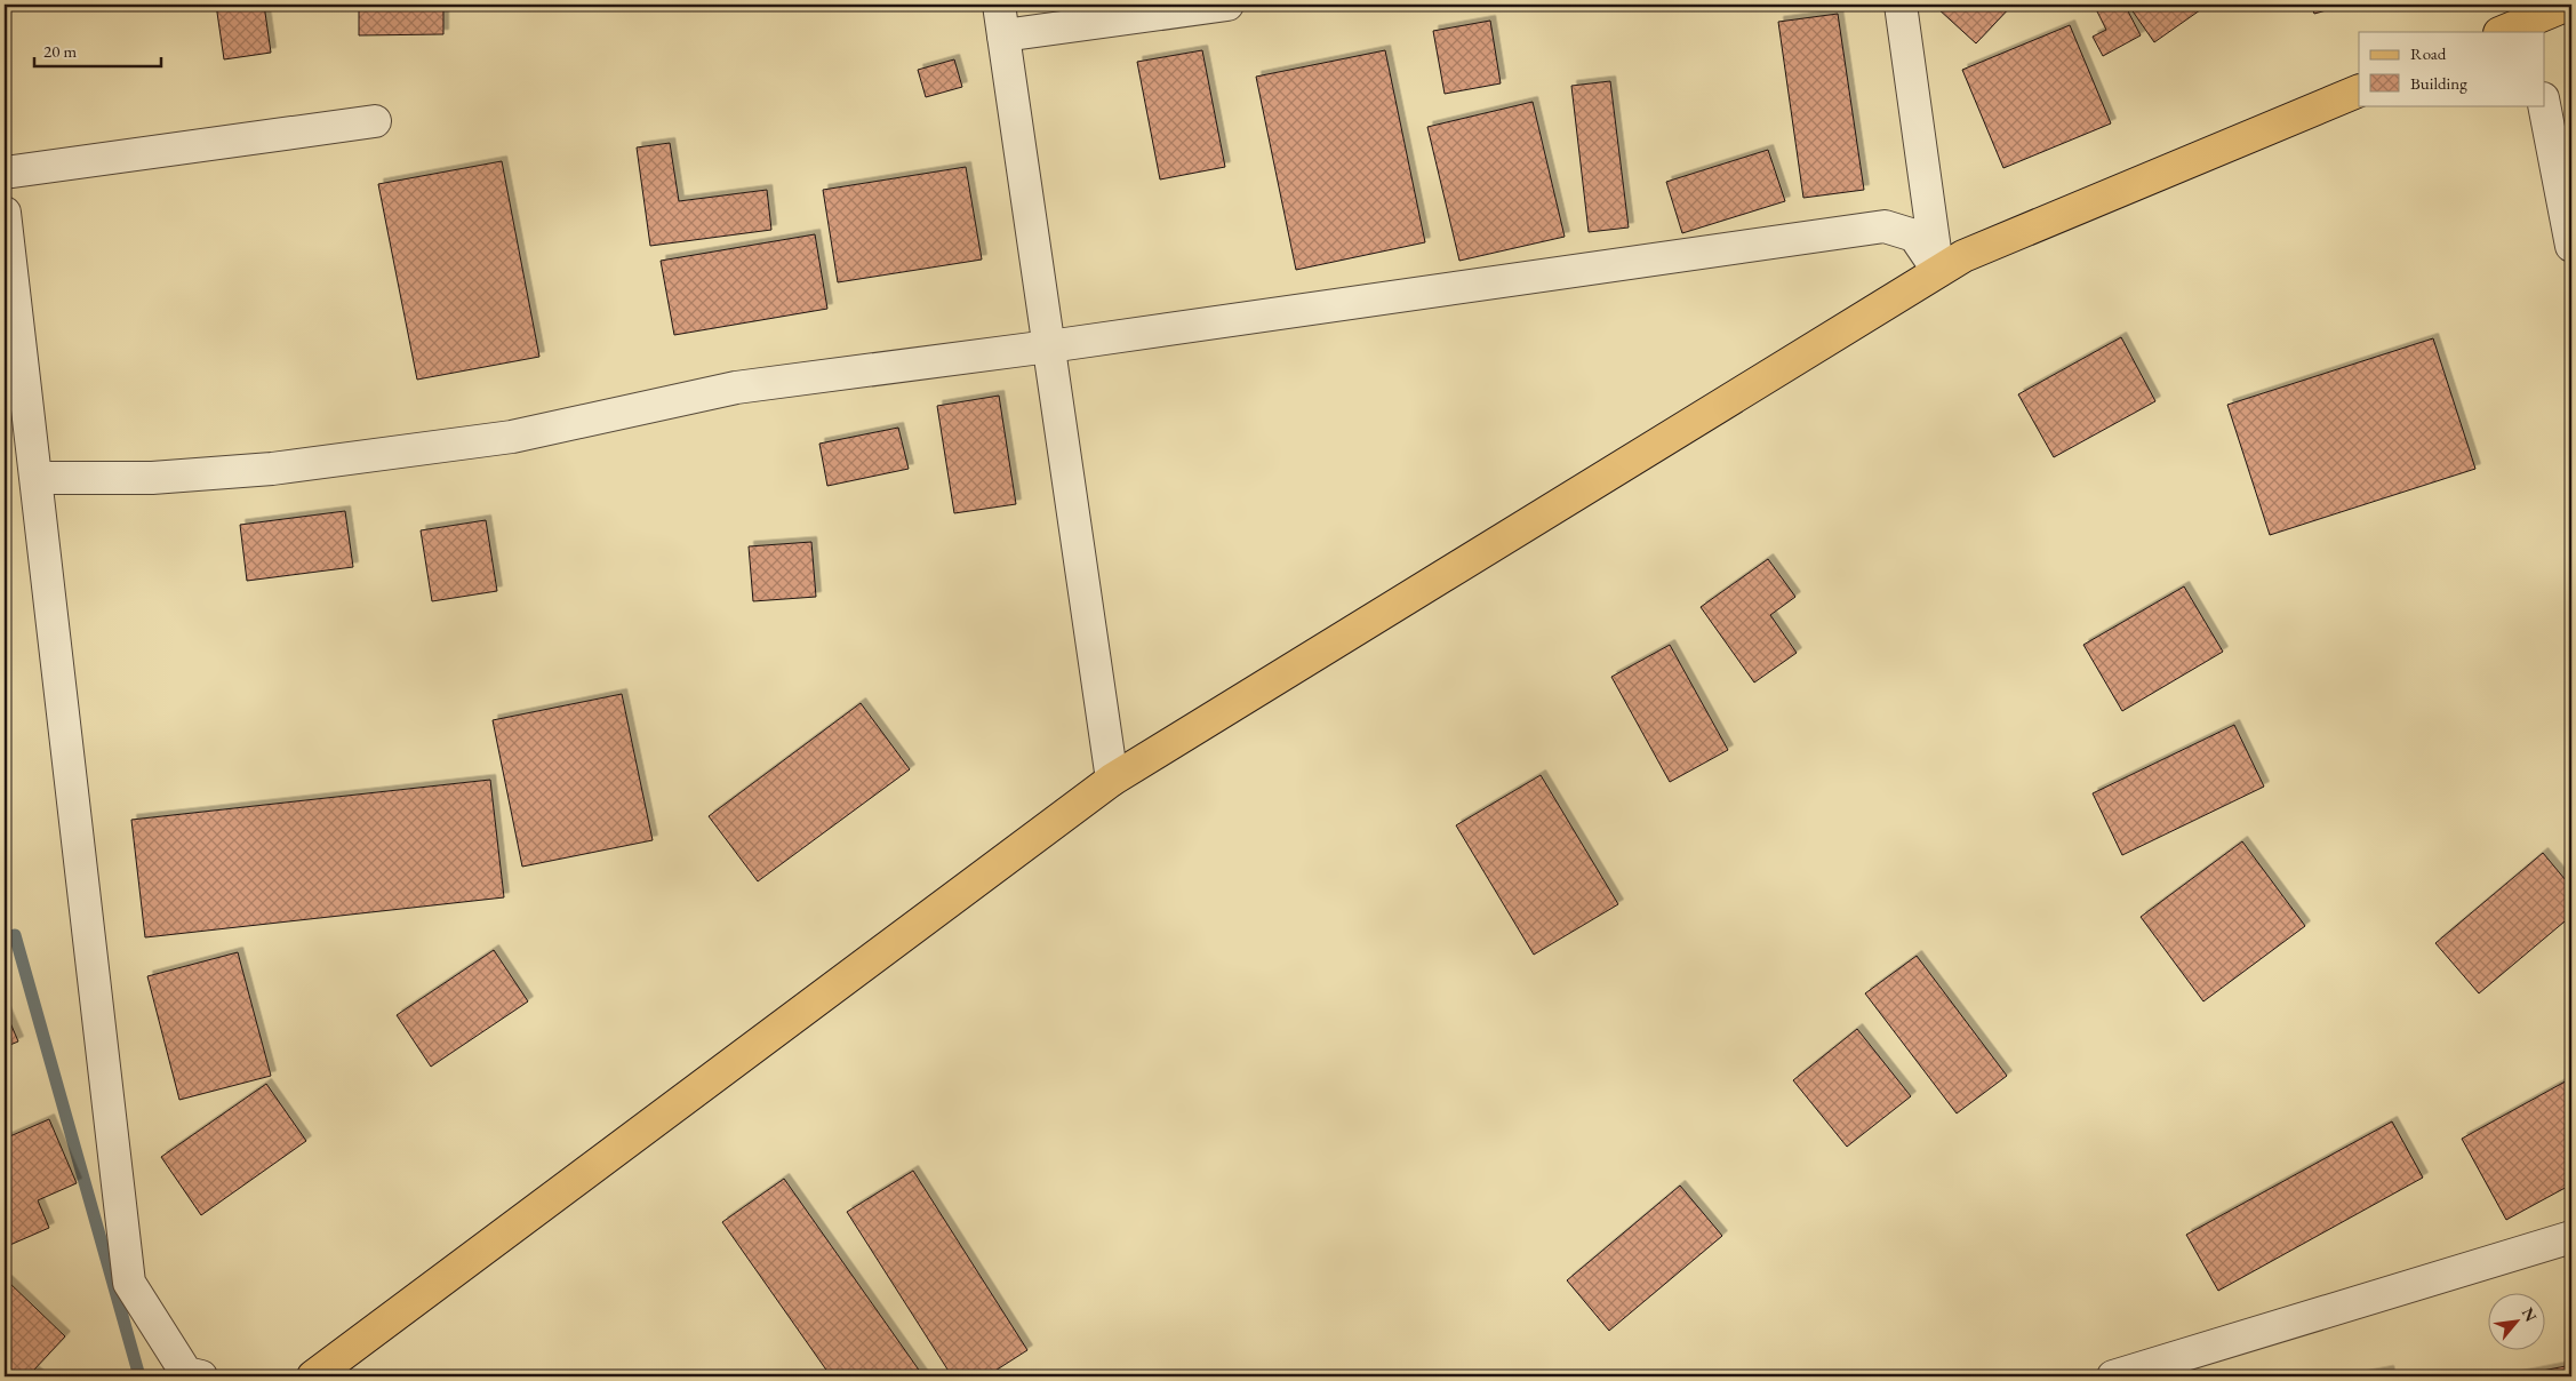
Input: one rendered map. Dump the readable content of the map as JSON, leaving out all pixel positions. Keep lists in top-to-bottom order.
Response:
{
  "legend": ["Road", "Building"],
  "scale_bar": "20 m",
  "north": "top right"
}
